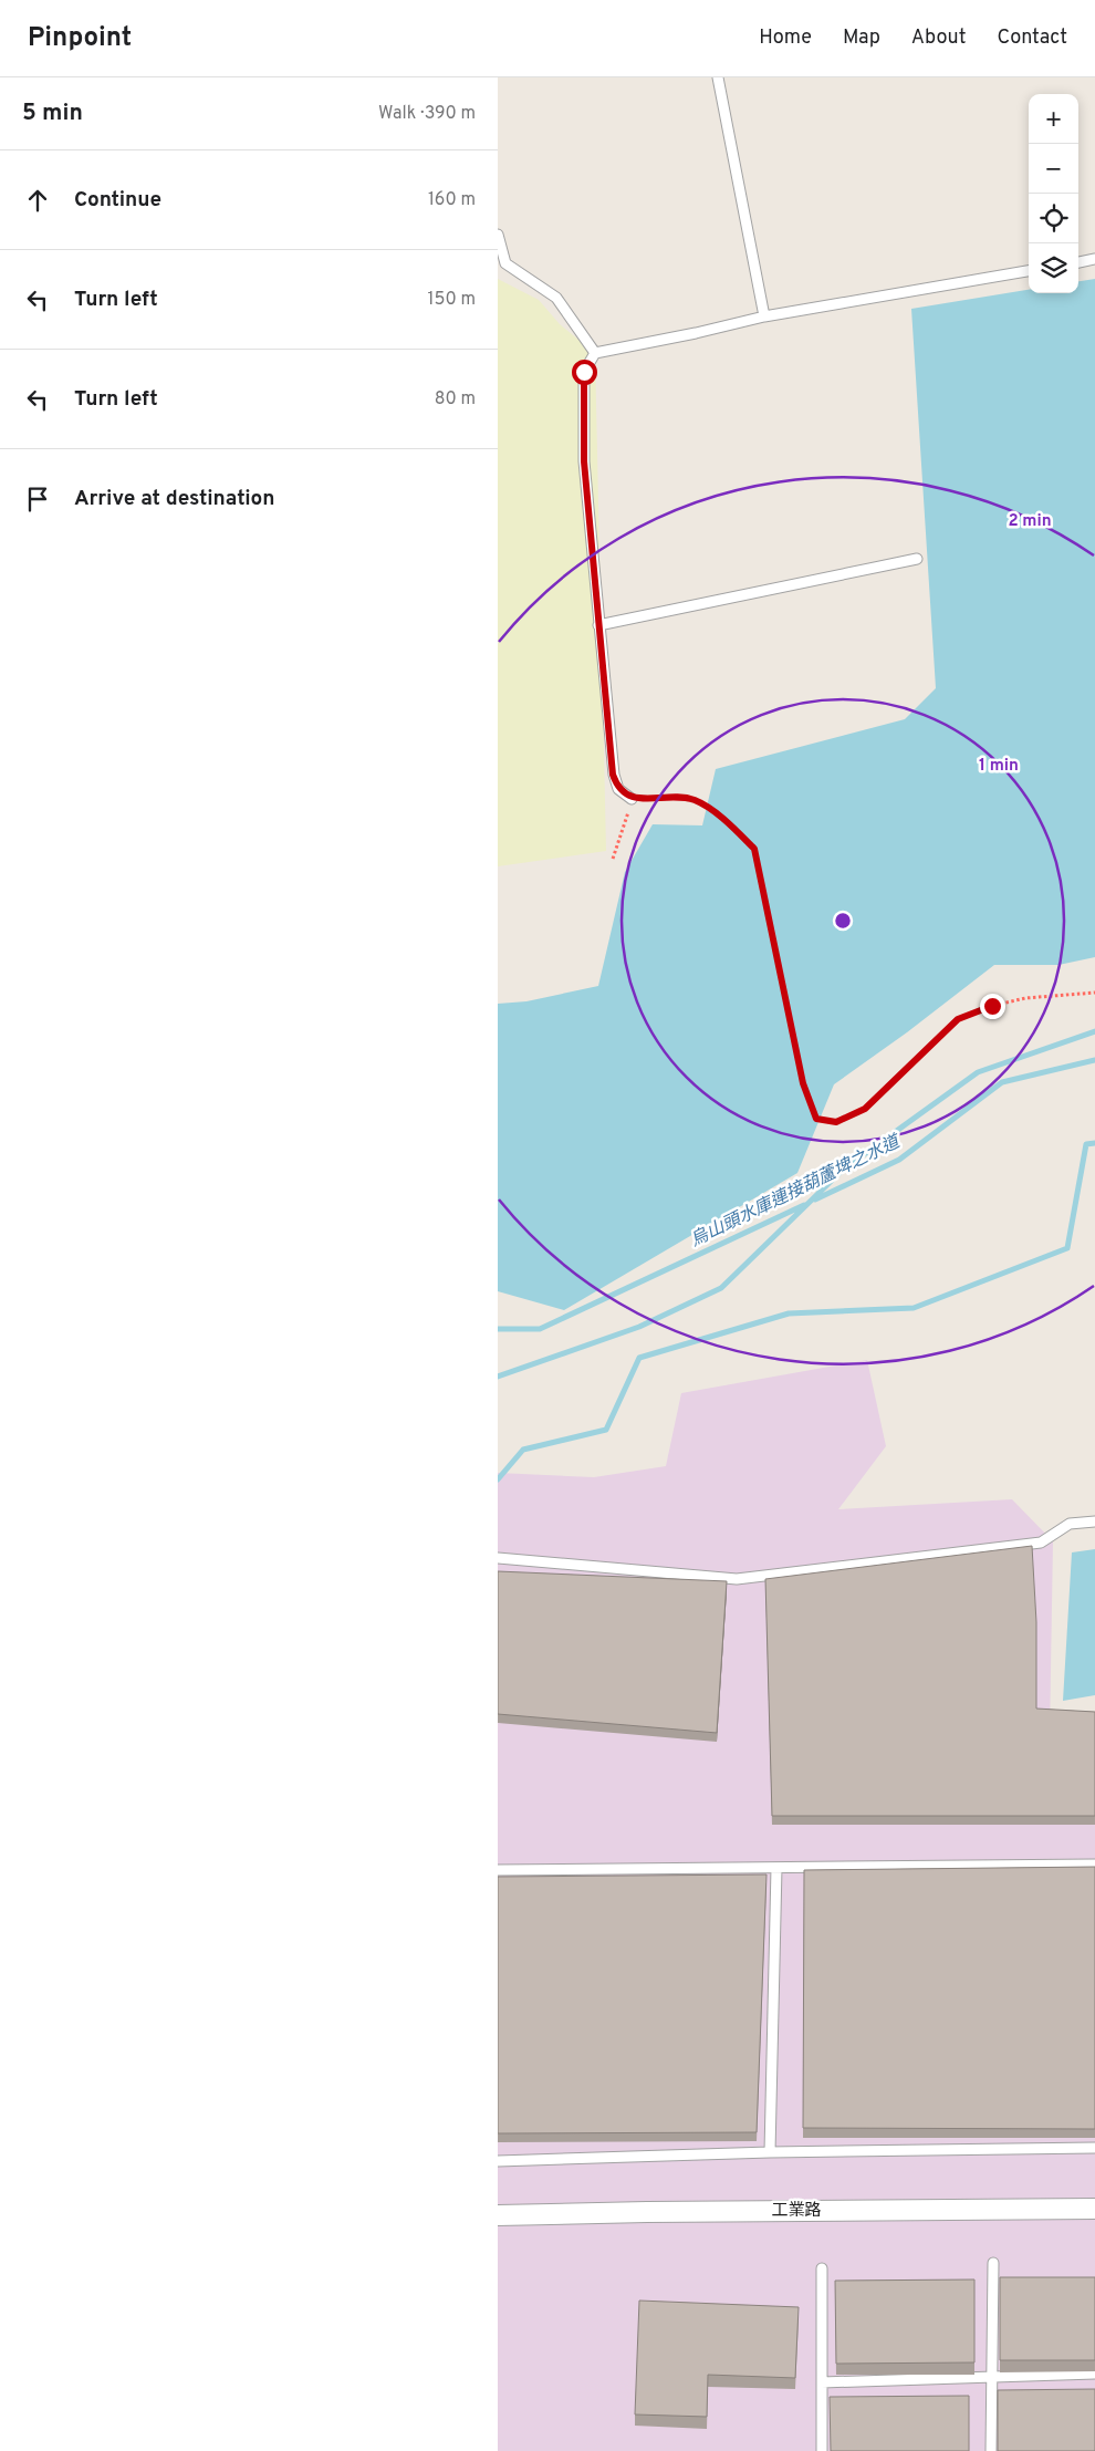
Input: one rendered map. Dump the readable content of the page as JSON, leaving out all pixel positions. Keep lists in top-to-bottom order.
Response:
{
  "streets": {
    "street": ["工業路"]
  },
  "water": ["烏山頭水庫連接葫蘆埤之水道"],
  "page": {
    "header": "Pinpoint",
    "nav": [
      "Home",
      "Map",
      "About",
      "Contact"
    ],
    "heading": ["5 min", "Walk · 390 m"],
    "map_buttons": ["+", "−"],
    "list": [
      ["Continue", "160 m"],
      ["Turn left", "150 m"],
      ["Turn left", "80 m"],
      "Arrive at destination"
    ]
  },
  "rings": ["2 min", "1 min"]
}
